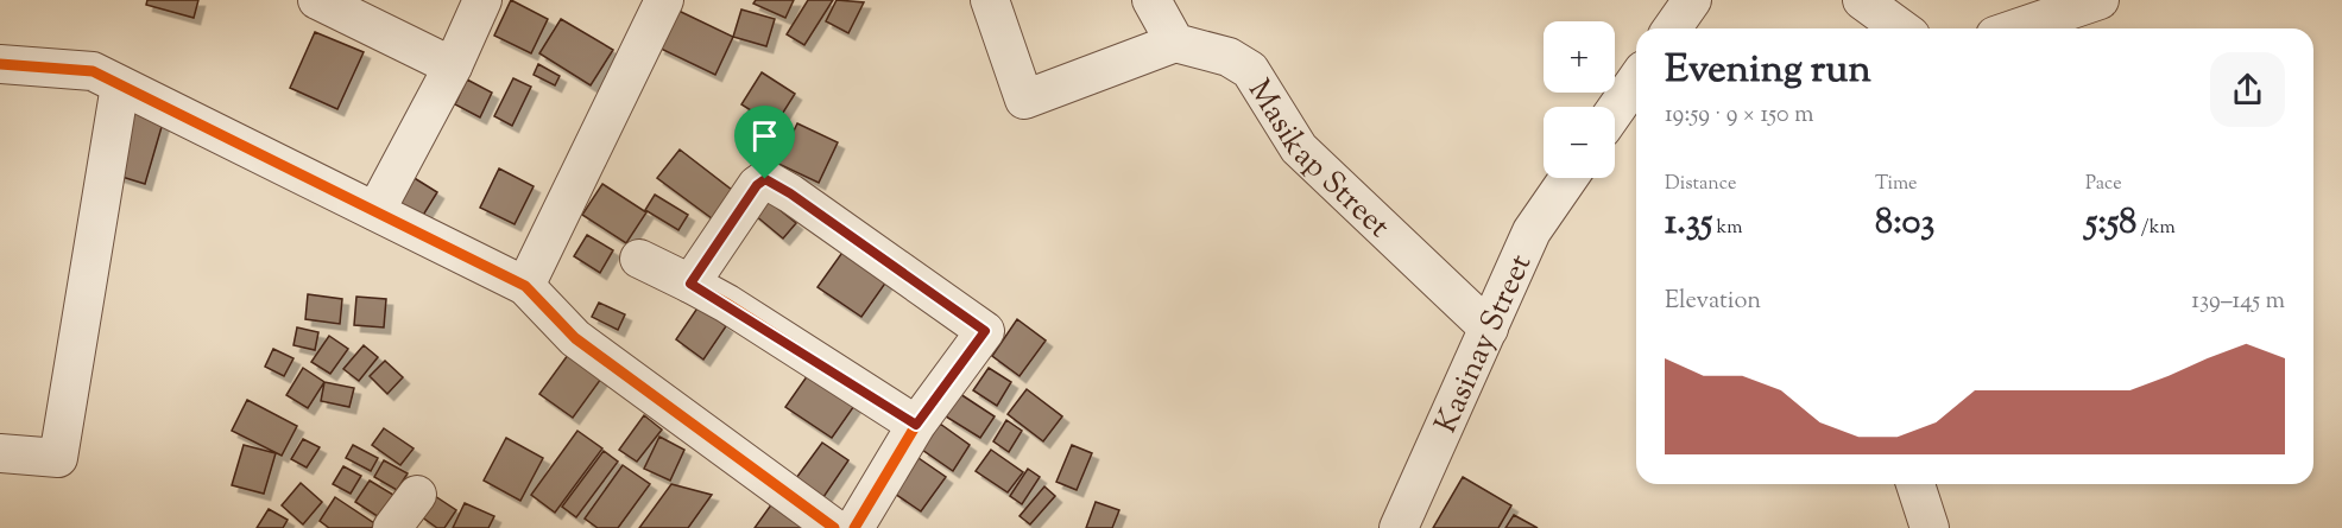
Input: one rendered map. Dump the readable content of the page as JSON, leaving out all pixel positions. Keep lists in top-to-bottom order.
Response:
{
  "streets": {
    "street": ["Masikap Street", "Kasinay Street"]
  },
  "crossings": [
    ["Masikap Street", "Kasinay Street"]
  ],
  "page": {
    "map_buttons": ["+", "−"],
    "heading": ["Evening run", "19:59 · 9 × 150 m"],
    "stats": [
      ["Distance", "1.35 km"],
      ["Time", "8:03"],
      ["Pace", "5:58 /km"]
    ],
    "chart": ["Elevation", "139–145 m"]
  }
}
